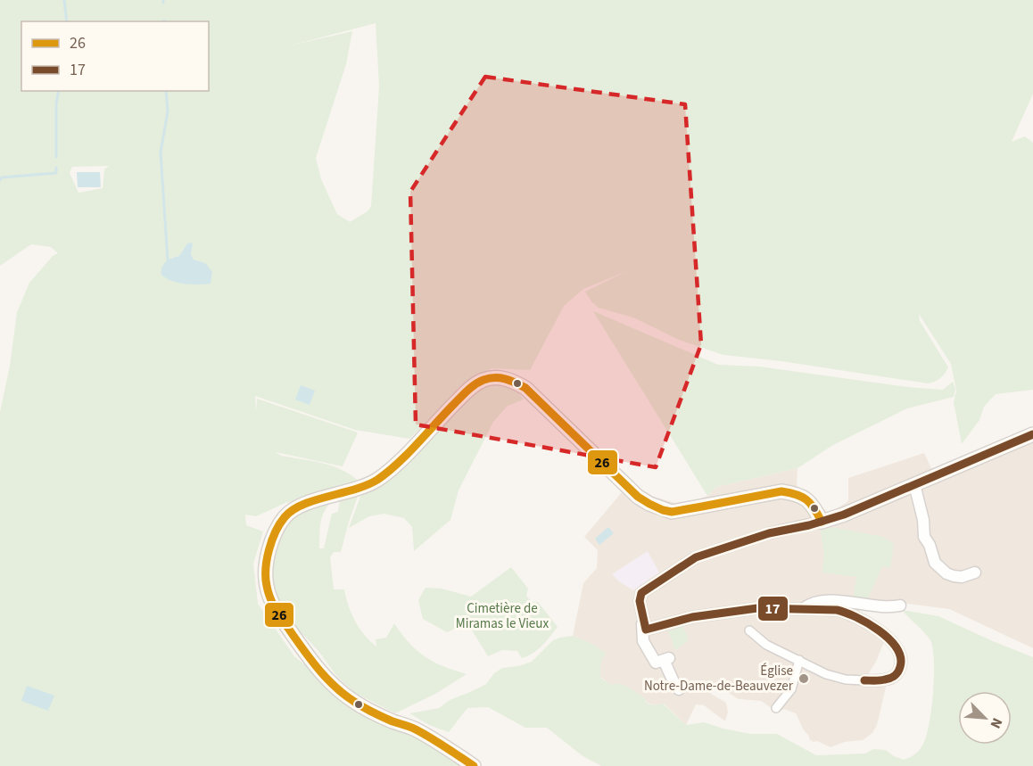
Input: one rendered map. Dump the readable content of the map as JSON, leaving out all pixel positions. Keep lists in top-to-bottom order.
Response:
{
  "parks": ["Cimetière de Miramas le Vieux"],
  "places": ["Église Notre-Dame-de-Beauvezer"],
  "lines": ["transit line 26", "transit line 17"],
  "legend": ["26", "17"],
  "north": "bottom right"
}
